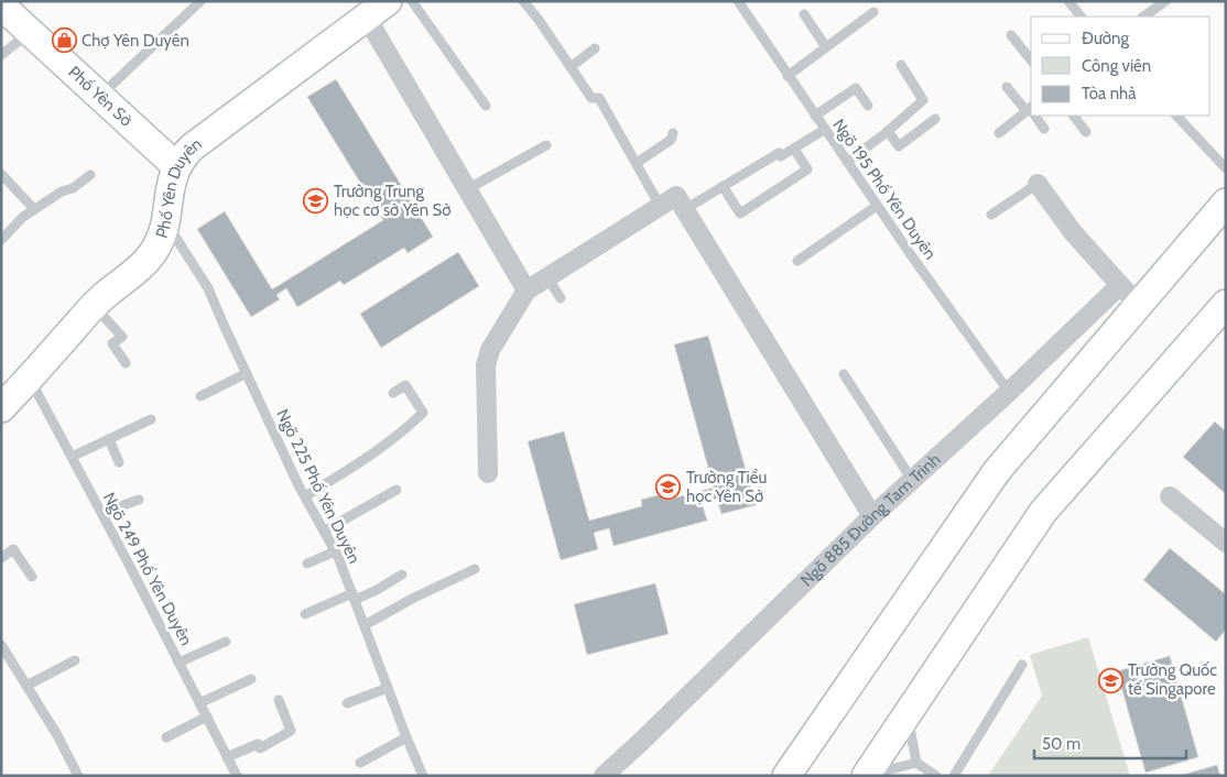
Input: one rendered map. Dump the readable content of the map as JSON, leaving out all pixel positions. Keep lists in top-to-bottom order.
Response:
{
  "streets": {
    "street": ["Phố Yên Sở", "Phố Yên Duyên", "Ngõ 885 Đường Tam Trinh"],
    "lane": ["Ngõ 195 Phố Yên Duyên", "Ngõ 225 Phố Yên Duyên", "Ngõ 249 Phố Yên Duyên"]
  },
  "crossings": [
    ["Phố Yên Sở", "Phố Yên Duyên"],
    ["Ngõ 195 Phố Yên Duyên", "Ngõ 885 Đường Tam Trinh"],
    ["Phố Yên Duyên", "Ngõ 225 Phố Yên Duyên"],
    ["Phố Yên Duyên", "Ngõ 249 Phố Yên Duyên"]
  ],
  "places": {
    "shop": ["Chợ Yên Duyên"],
    "school or university": ["Trường Trung học cơ sở Yên Sở", "Trường Tiểu học Yên Sở", "Trường Quốc tế Singapore"]
  },
  "legend": ["Đường", "Công viên", "Tòa nhà"],
  "scale_bar": "50 m"
}
